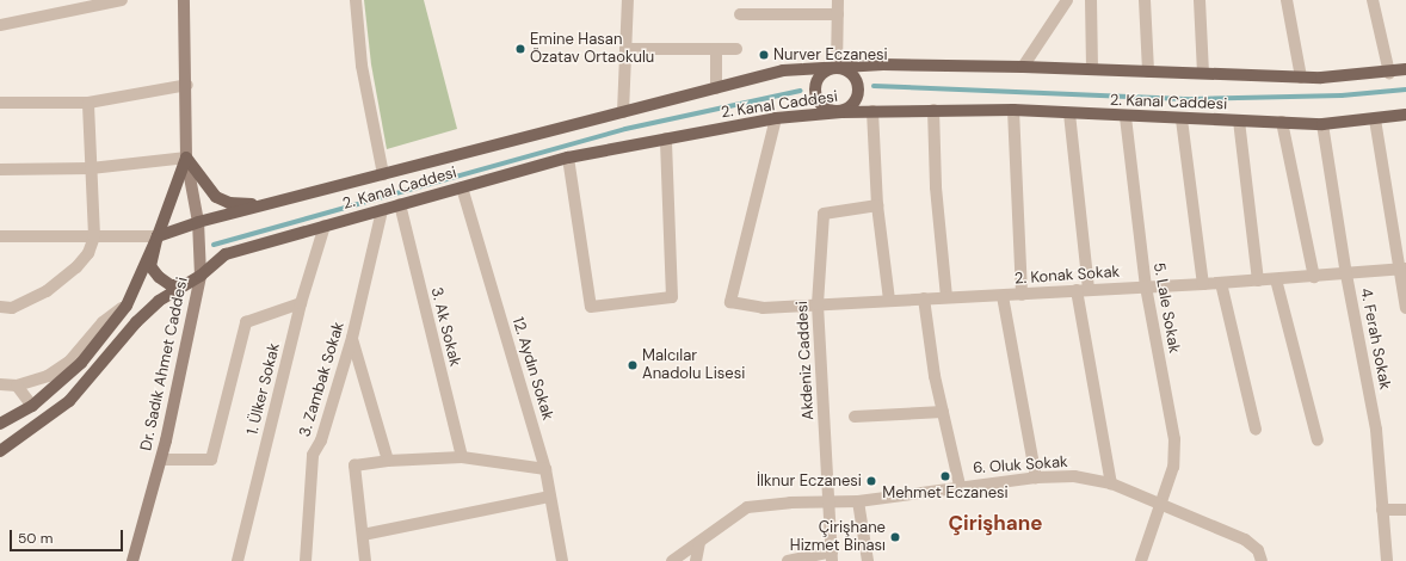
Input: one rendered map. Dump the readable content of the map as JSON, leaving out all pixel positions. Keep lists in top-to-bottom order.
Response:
{
  "streets": {
    "main road": ["2. Kanal Caddesi", "Dr. Sadık Ahmet Caddesi"],
    "street": [
      "2. Konak Sokak",
      "5. Lale Sokak",
      "3. Ak Sokak",
      "4. Ferah Sokak",
      "Akdeniz Caddesi",
      "12. Aydın Sokak",
      "3. Zambak Sokak",
      "1. Ülker Sokak",
      "6. Oluk Sokak"
    ]
  },
  "crossings": [
    ["2. Kanal Caddesi", "2. Konak Sokak"],
    ["2. Kanal Caddesi", "5. Lale Sokak"],
    ["2. Kanal Caddesi", "3. Ak Sokak"],
    ["2. Kanal Caddesi", "4. Ferah Sokak"],
    ["2. Kanal Caddesi", "Dr. Sadık Ahmet Caddesi"],
    ["2. Kanal Caddesi", "12. Aydın Sokak"],
    ["2. Kanal Caddesi", "3. Zambak Sokak"],
    ["2. Kanal Caddesi", "1. Ülker Sokak"],
    ["2. Konak Sokak", "5. Lale Sokak"],
    ["2. Konak Sokak", "4. Ferah Sokak"],
    ["2. Konak Sokak", "Akdeniz Caddesi"],
    ["5. Lale Sokak", "6. Oluk Sokak"],
    ["Akdeniz Caddesi", "6. Oluk Sokak"]
  ],
  "districts": ["Çirişhane"],
  "places": [
    "Emine Hasan Özatav Ortaokulu",
    "Nurver Eczanesi",
    "Malcılar Anadolu Lisesi",
    "Mehmet Eczanesi",
    "İlknur Eczanesi",
    "Çirişhane Hizmet Binası"
  ],
  "scale_bar": "50 m"
}
